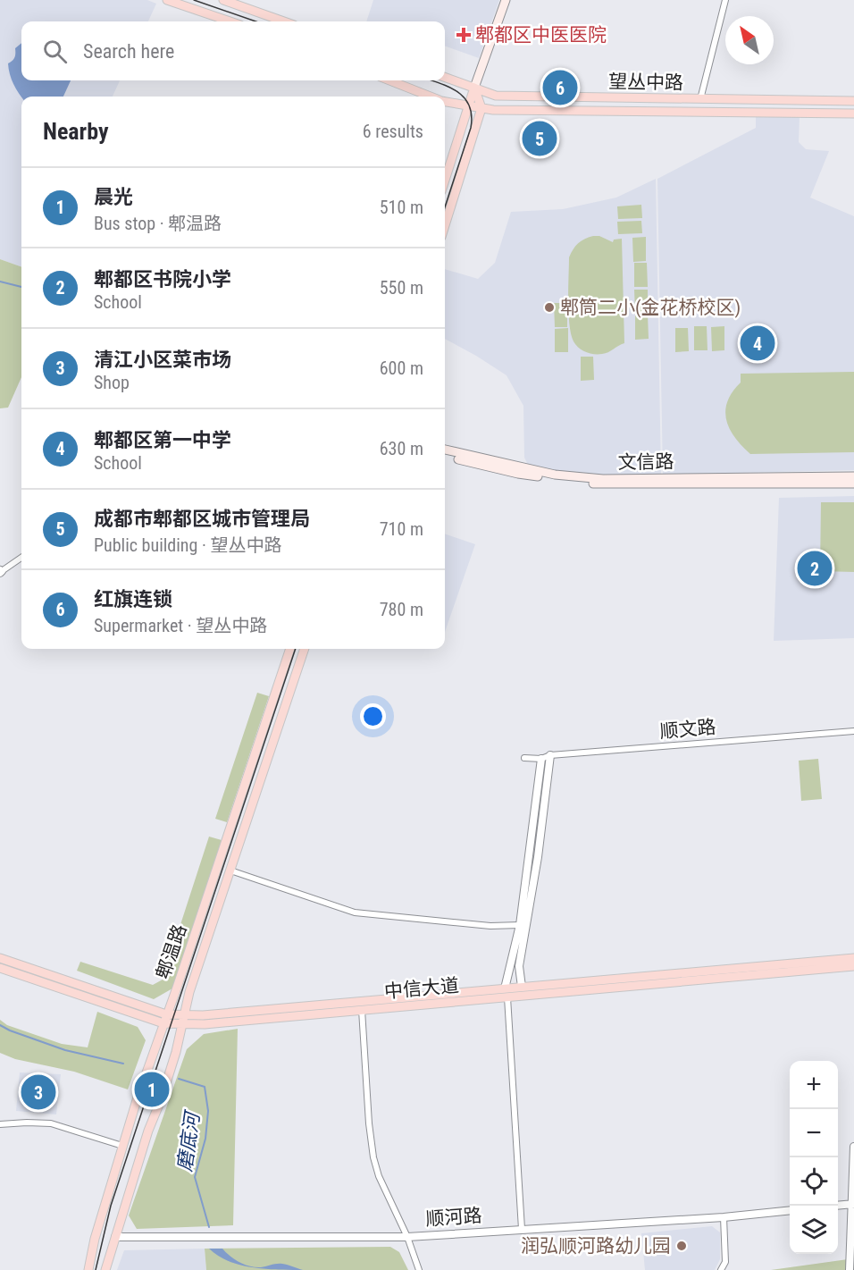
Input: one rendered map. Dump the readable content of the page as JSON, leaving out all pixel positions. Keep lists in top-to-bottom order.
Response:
{
  "streets": {
    "main road": [
      "望丛中路",
      "文信路",
      "郫温路",
      "中信大道"
    ],
    "street": ["顺文路", "顺河路"]
  },
  "crossings": [
    ["郫温路", "中信大道"],
    ["郫温路", "顺河路"]
  ],
  "water": ["磨底河"],
  "places": {
    "health": ["郫都区中医医院"],
    "other": ["郫筒二小(金花桥校区)", "润弘顺河路幼儿园"]
  },
  "north": "top left",
  "page": {
    "search": "Search here",
    "pins": [
      "6",
      "5",
      "4",
      "2",
      "1",
      "3"
    ],
    "heading": ["Nearby", "6 results"],
    "list": [
      {
        "mark": "1",
        "name": "晨光",
        "note": "Bus stop · 郫温路",
        "value": "510 m"
      },
      {
        "mark": "2",
        "name": "郫都区书院小学",
        "note": "School",
        "value": "550 m"
      },
      {
        "mark": "3",
        "name": "清江小区菜市场",
        "note": "Shop",
        "value": "600 m"
      },
      {
        "mark": "4",
        "name": "郫都区第一中学",
        "note": "School",
        "value": "630 m"
      },
      {
        "mark": "5",
        "name": "成都市郫都区城市管理局",
        "note": "Public building · 望丛中路",
        "value": "710 m"
      },
      {
        "mark": "6",
        "name": "红旗连锁",
        "note": "Supermarket · 望丛中路",
        "value": "780 m"
      }
    ],
    "map_buttons": ["+", "−"]
  }
}
